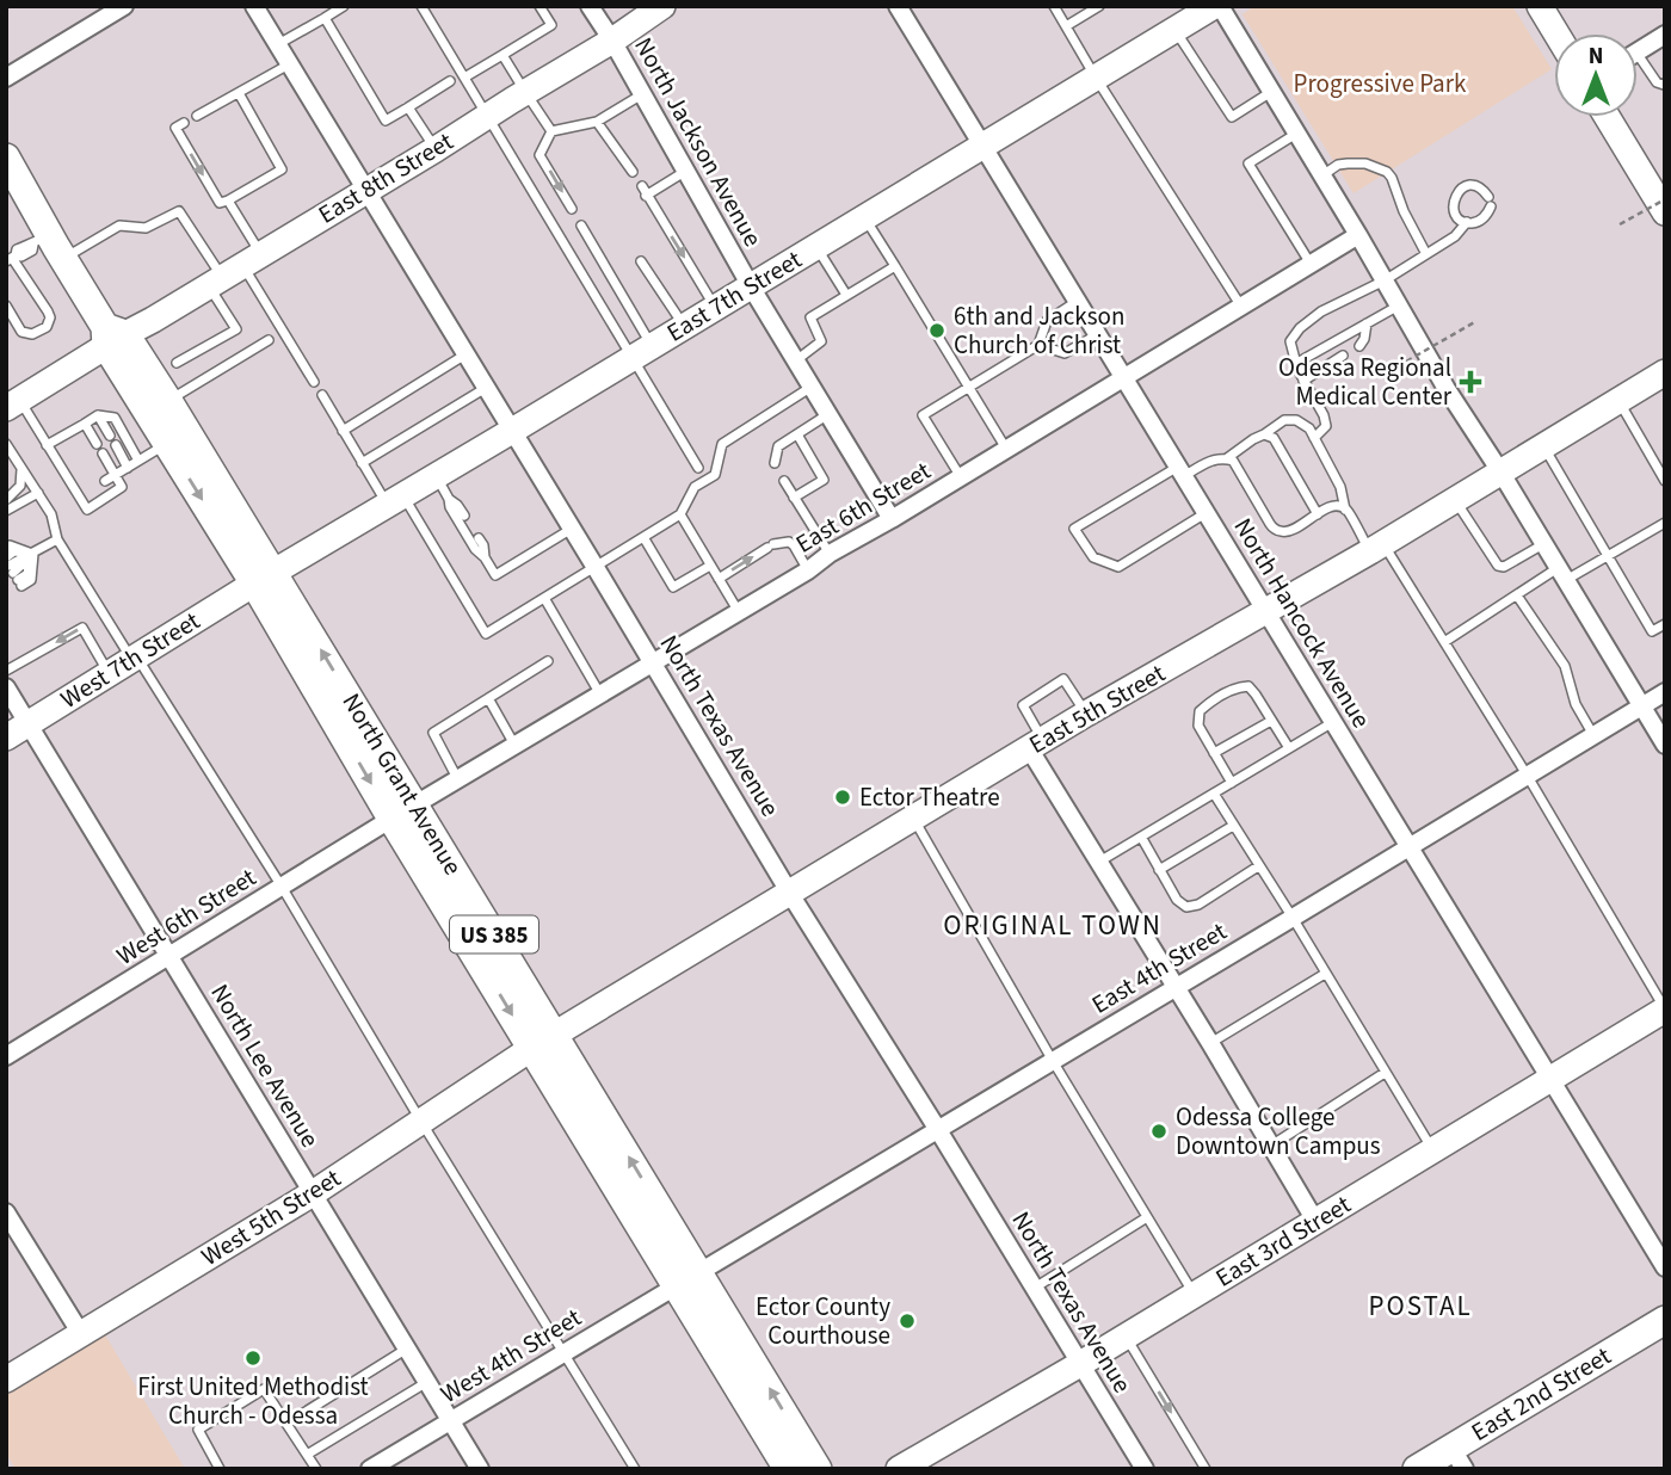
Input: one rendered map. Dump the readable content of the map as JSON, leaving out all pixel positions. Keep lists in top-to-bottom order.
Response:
{
  "streets": {
    "main road": ["North Grant Avenue", "US 385", "East 2nd Street"],
    "street": [
      "North Jackson Avenue",
      "East 8th Street",
      "East 7th Street",
      "East 6th Street",
      "North Hancock Avenue",
      "West 7th Street",
      "East 5th Street",
      "North Texas Avenue",
      "West 6th Street",
      "East 4th Street",
      "North Lee Avenue",
      "West 5th Street",
      "East 3rd Street",
      "West 4th Street"
    ]
  },
  "crossings": [
    ["North Jackson Avenue", "East 8th Street"],
    ["North Jackson Avenue", "East 7th Street"],
    ["North Jackson Avenue", "East 6th Street"],
    ["East 8th Street", "North Texas Avenue"],
    ["East 8th Street", "North Grant Avenue"],
    ["East 7th Street", "North Hancock Avenue"],
    ["East 7th Street", "West 7th Street"],
    ["East 7th Street", "North Texas Avenue"],
    ["East 7th Street", "North Grant Avenue"],
    ["East 6th Street", "North Hancock Avenue"],
    ["East 6th Street", "North Texas Avenue"],
    ["East 6th Street", "North Grant Avenue"],
    ["East 6th Street", "West 6th Street"],
    ["North Hancock Avenue", "East 5th Street"],
    ["North Hancock Avenue", "East 4th Street"],
    ["North Hancock Avenue", "East 3rd Street"],
    ["West 7th Street", "North Grant Avenue"],
    ["West 7th Street", "North Lee Avenue"],
    ["East 5th Street", "North Texas Avenue"],
    ["East 5th Street", "North Grant Avenue"],
    ["East 5th Street", "West 5th Street"],
    ["North Texas Avenue", "East 4th Street"],
    ["North Texas Avenue", "East 3rd Street"],
    ["North Grant Avenue", "West 6th Street"],
    ["North Grant Avenue", "East 4th Street"],
    ["North Grant Avenue", "West 5th Street"],
    ["North Grant Avenue", "West 4th Street"],
    ["West 6th Street", "North Lee Avenue"],
    ["East 4th Street", "West 4th Street"],
    ["North Lee Avenue", "West 5th Street"],
    ["North Lee Avenue", "West 4th Street"]
  ],
  "districts": ["ORIGINAL TOWN", "POSTAL"],
  "parks": ["Progressive Park"],
  "places": {
    "other": [
      "6th and Jackson Church of Christ",
      "Ector Theatre",
      "Odessa College Downtown Campus",
      "Ector County Courthouse",
      "First United Methodist Church - Odessa"
    ],
    "health": ["Odessa Regional Medical Center"]
  },
  "north": "top"
}
